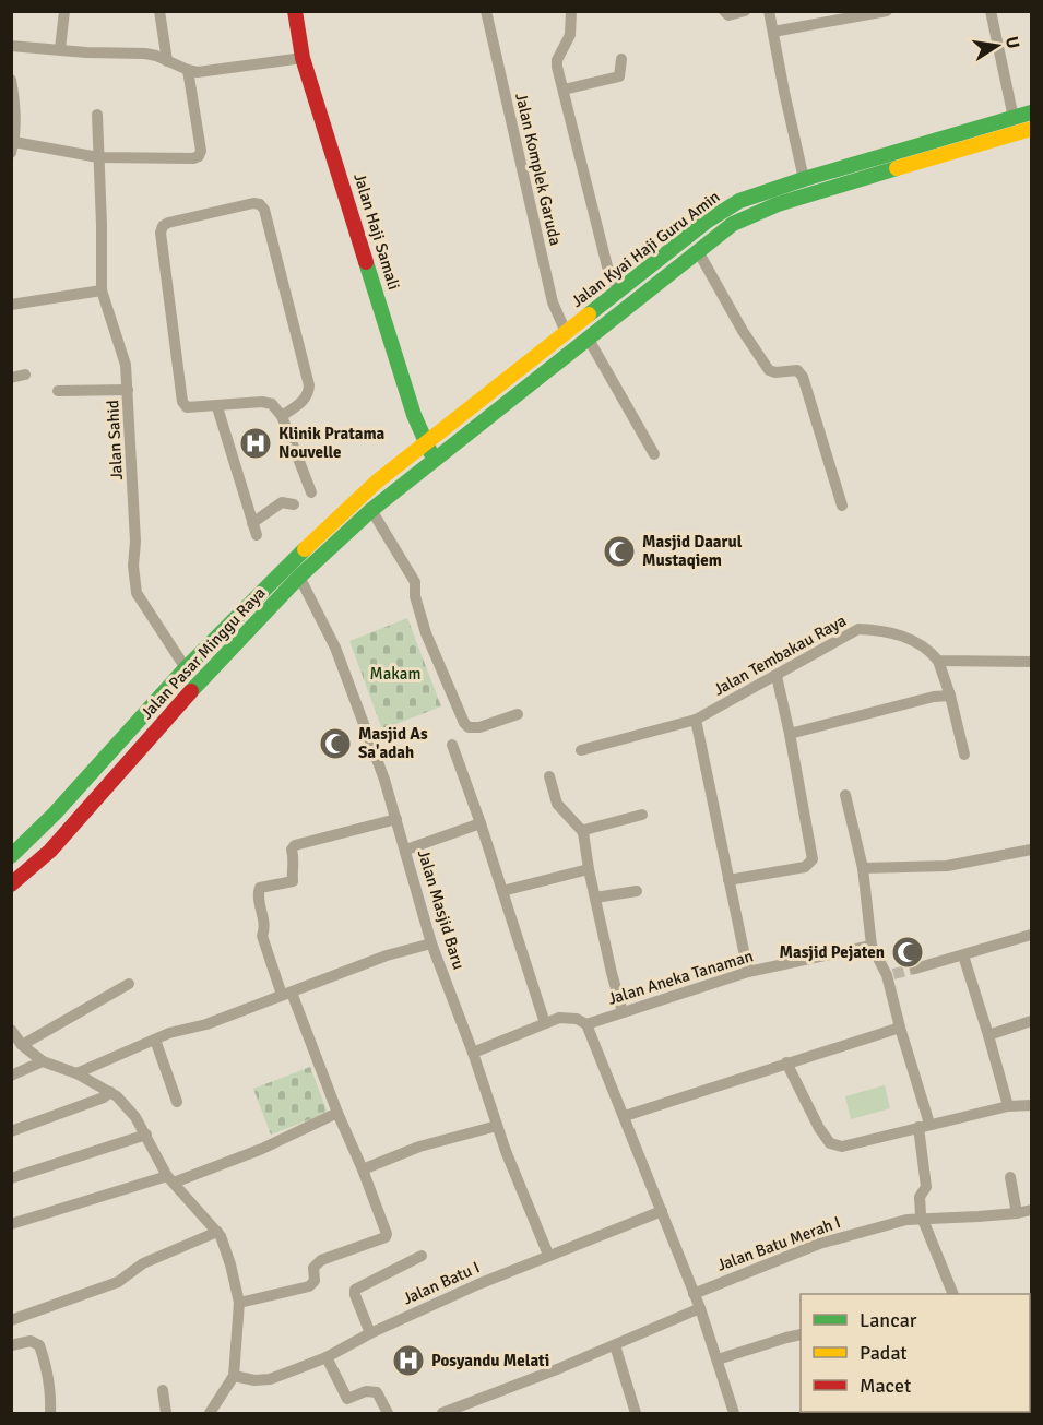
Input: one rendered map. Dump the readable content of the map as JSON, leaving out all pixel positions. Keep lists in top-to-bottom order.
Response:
{
  "streets": {
    "main road": ["Jalan Haji Samali", "Jalan Kyai Haji Guru Amin", "Jalan Pasar Minggu Raya"],
    "street": [
      "Jalan Komplek Garuda",
      "Jalan Sahid",
      "Jalan Tembakau Raya",
      "Jalan Masjid Baru",
      "Jalan Aneka Tanaman",
      "Jalan Batu Merah I",
      "Jalan Batu I"
    ]
  },
  "crossings": [
    ["Jalan Komplek Garuda", "Jalan Kyai Haji Guru Amin"],
    ["Jalan Haji Samali", "Jalan Kyai Haji Guru Amin"],
    ["Jalan Haji Samali", "Jalan Pasar Minggu Raya"],
    ["Jalan Kyai Haji Guru Amin", "Jalan Pasar Minggu Raya"],
    ["Jalan Sahid", "Jalan Pasar Minggu Raya"],
    ["Jalan Pasar Minggu Raya", "Jalan Masjid Baru"],
    ["Jalan Masjid Baru", "Jalan Aneka Tanaman"],
    ["Jalan Masjid Baru", "Jalan Batu I"]
  ],
  "parks": ["Makam"],
  "places": {
    "hospital": ["Klinik Pratama Nouvelle", "Posyandu Melati"],
    "mosque": ["Masjid Daarul Mustaqiem", "Masjid As Sa'adah", "Masjid Pejaten"]
  },
  "legend": ["Lancar", "Padat", "Macet"],
  "north": "right"
}
